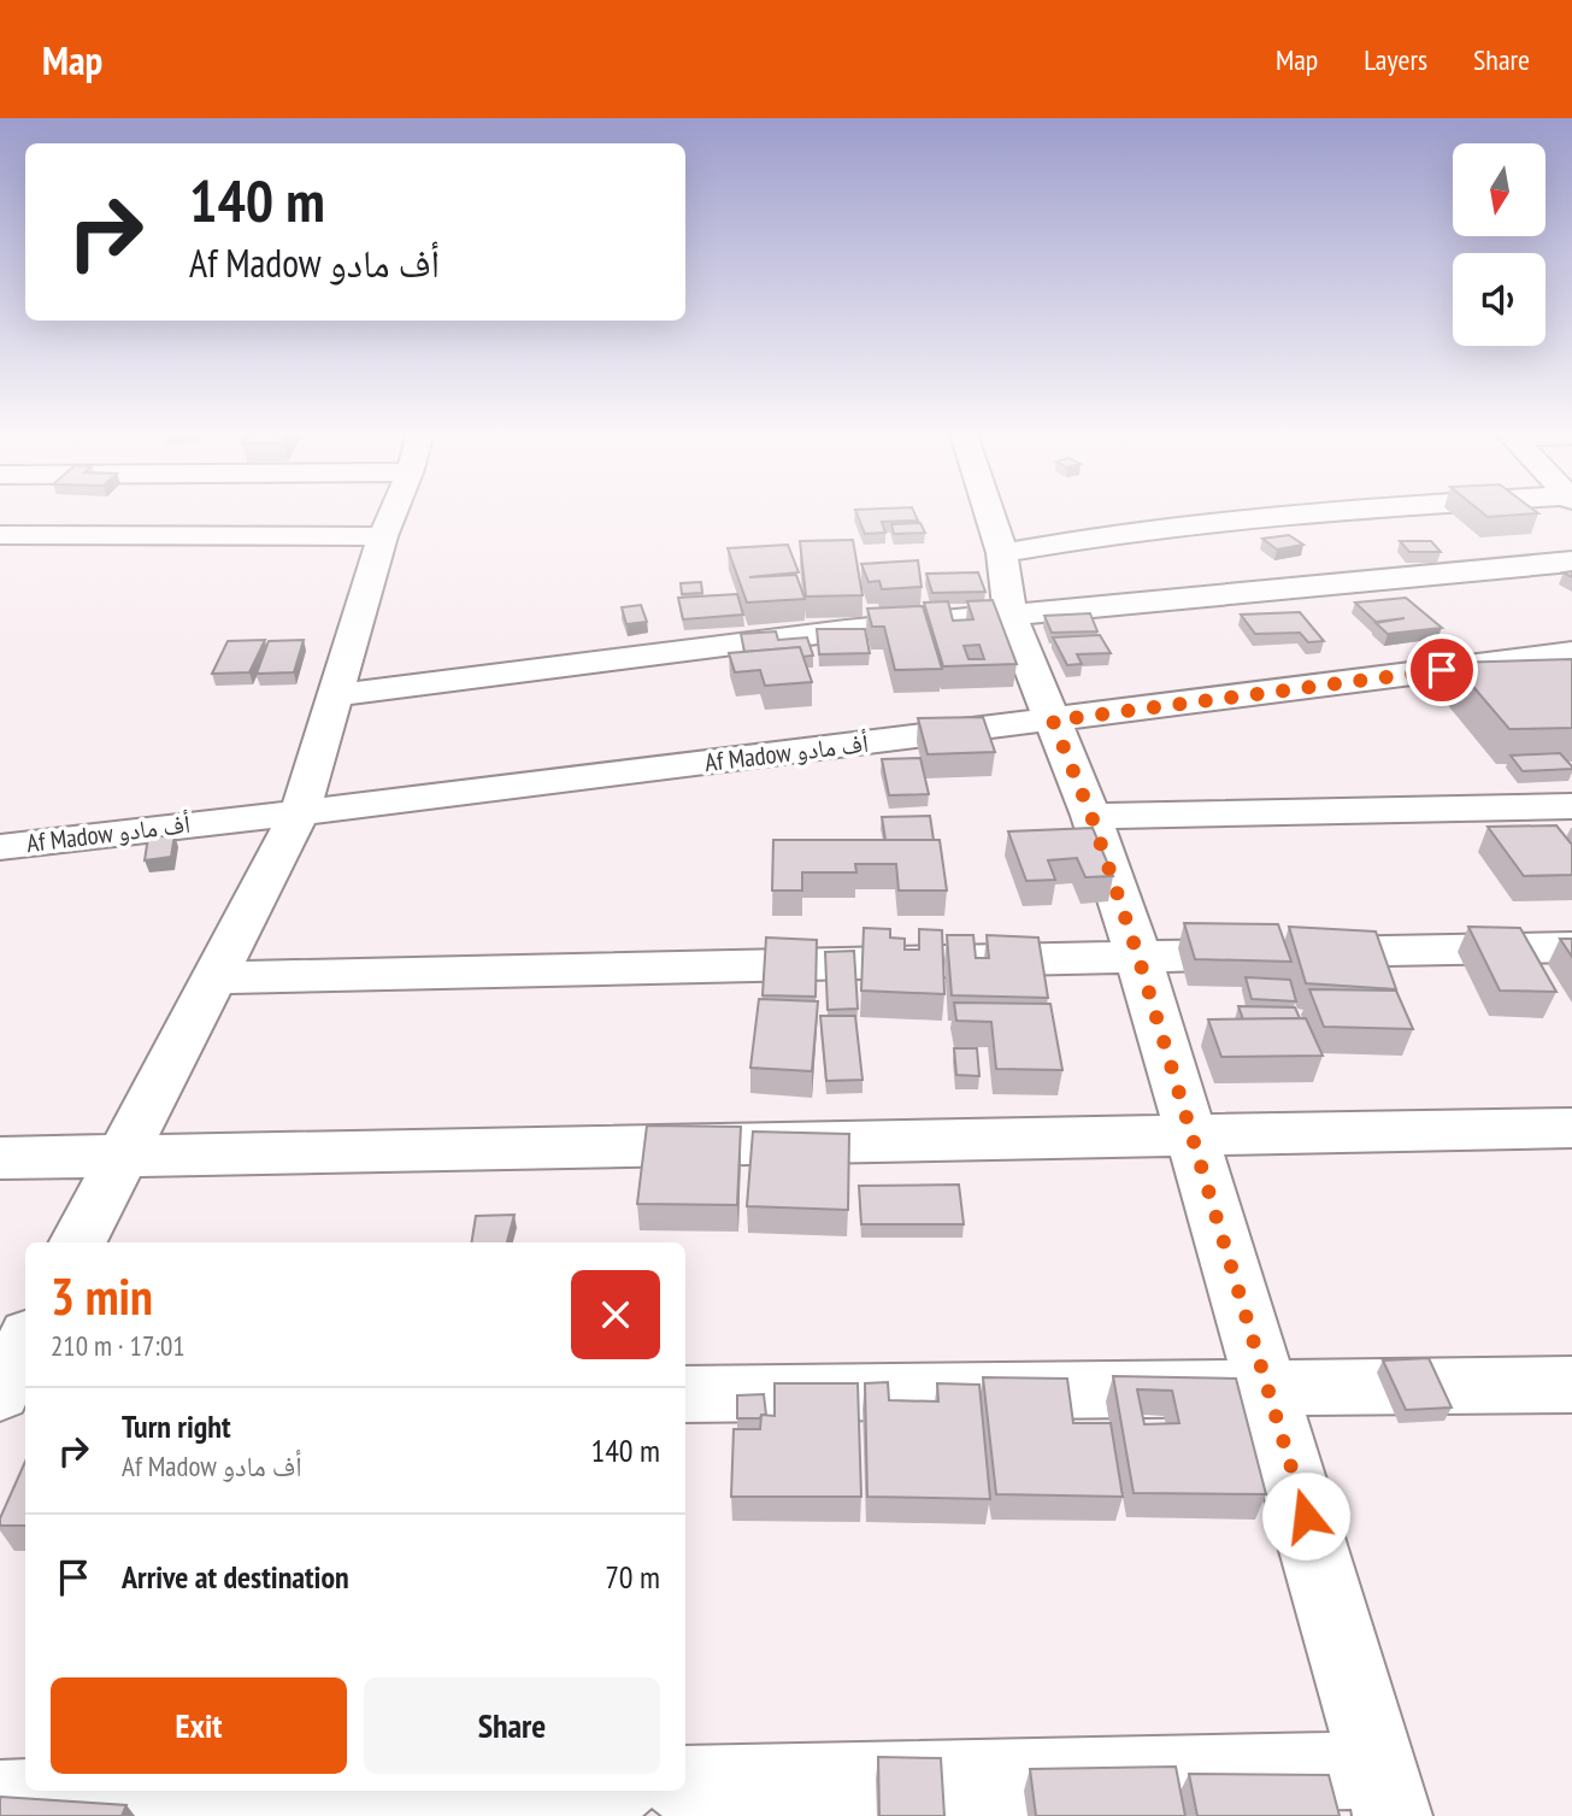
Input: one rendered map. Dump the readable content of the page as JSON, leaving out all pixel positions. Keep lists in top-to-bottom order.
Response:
{
  "streets": {
    "street": ["Af Madow أف مادو"]
  },
  "north": "bottom",
  "page": {
    "header": "Map",
    "nav": ["Map", "Layers", "Share"],
    "turn": ["140 m", "Af Madow أف مادو"],
    "heading": ["3 min", "210 m · 17:01"],
    "list": [
      {
        "name": "Turn right",
        "note": "Af Madow أف مادو",
        "value": "140 m"
      },
      {
        "name": "Arrive at destination",
        "value": "70 m"
      }
    ],
    "buttons": ["Exit", "Share"]
  }
}
